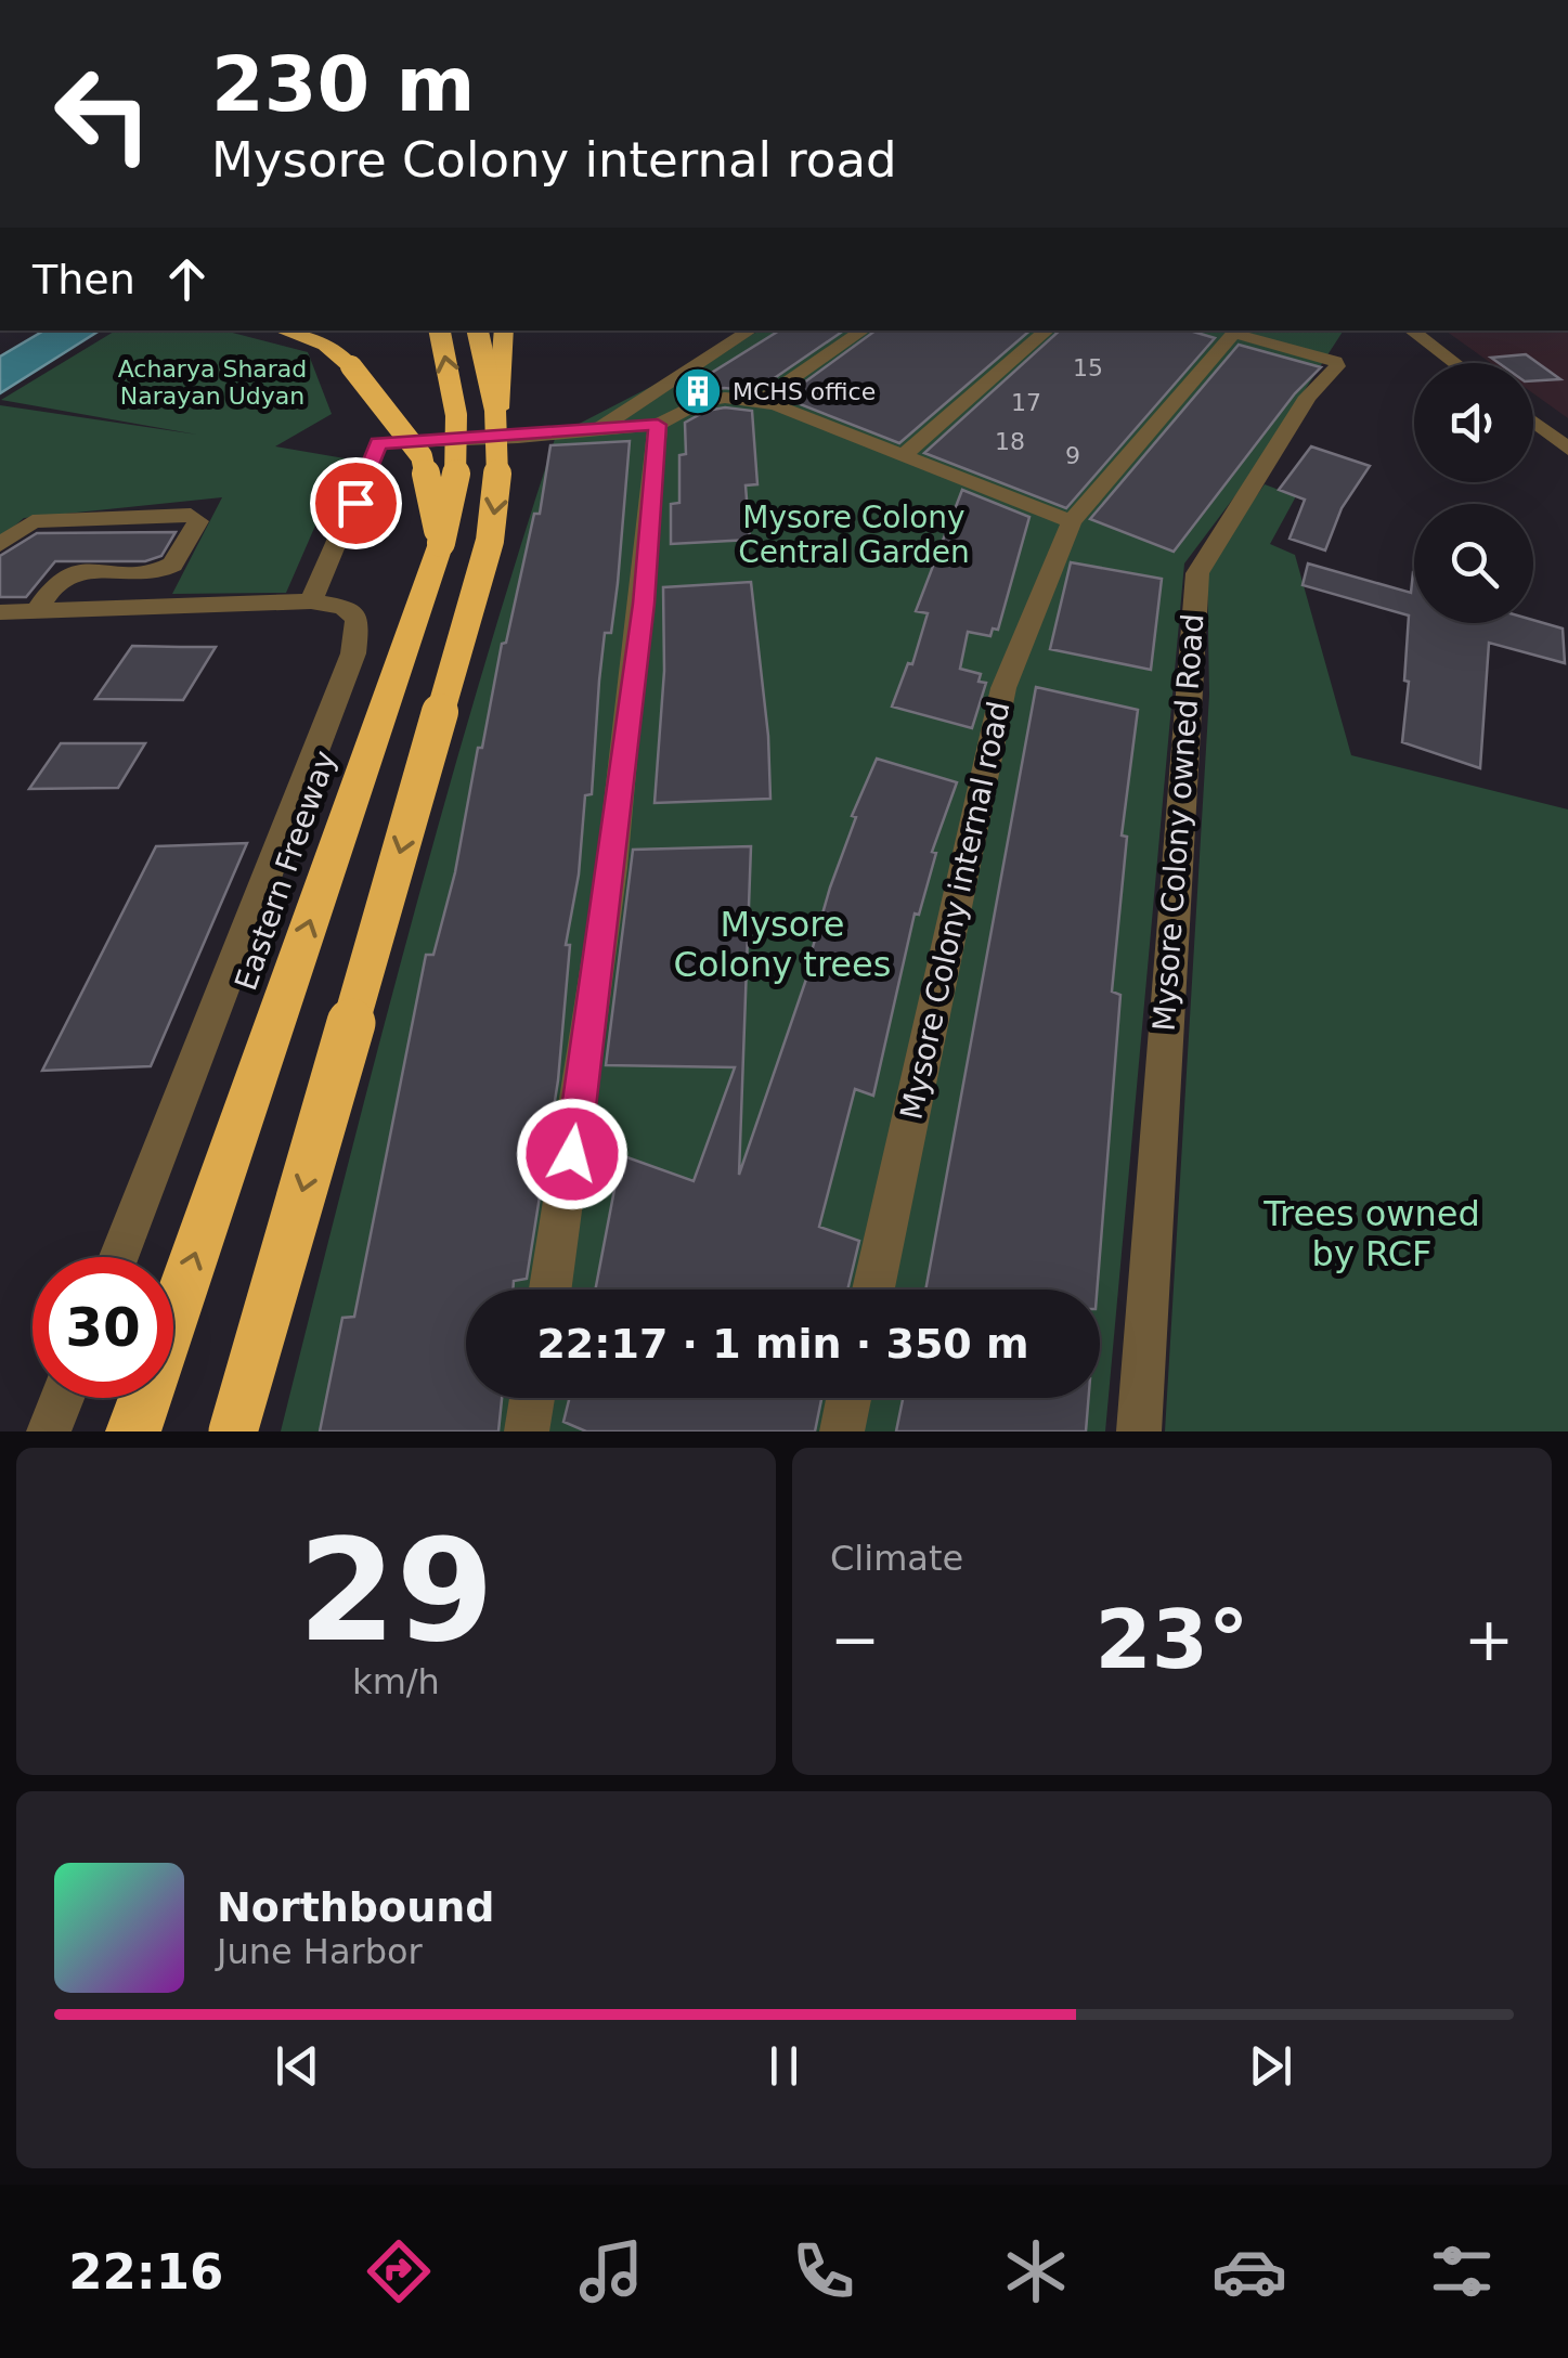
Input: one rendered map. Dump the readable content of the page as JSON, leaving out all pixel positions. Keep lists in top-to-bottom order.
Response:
{
  "streets": {
    "highway": ["Eastern Freeway"],
    "street": ["Mysore Colony owned Road", "Mysore Colony internal road"]
  },
  "crossings": [
    ["Mysore Colony owned Road", "Mysore Colony internal road"]
  ],
  "parks": [
    "Acharya Sharad Narayan Udyan",
    "Mysore Colony Central Garden",
    "Mysore Colony trees",
    "Trees owned by RCF"
  ],
  "places": {
    "building": ["MCHS office"]
  },
  "house_numbers": [
    "15",
    "17",
    "18",
    "9"
  ],
  "page": {
    "turn": ["230 m", "Mysore Colony internal road"],
    "then": "Then",
    "limit": "30",
    "trip": "22:17 · 1 min · 350 m",
    "tile": [
      ["29", "km/h"],
      "Climate"
    ],
    "heat": ["−", "23°", "+"],
    "song": ["Northbound", "June Harbor"],
    "tabs": "22:16"
  }
}
